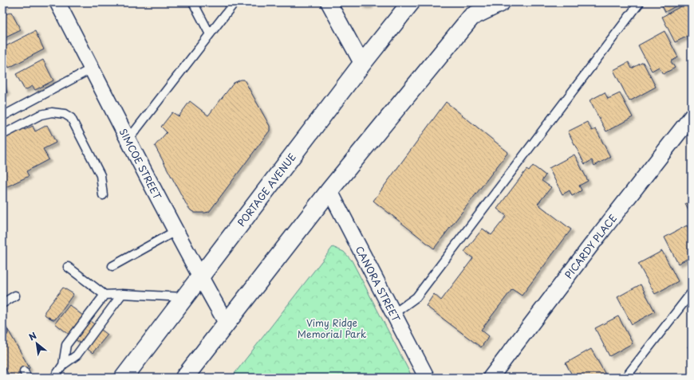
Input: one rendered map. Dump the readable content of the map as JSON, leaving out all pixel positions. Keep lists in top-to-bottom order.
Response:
{
  "streets": {
    "highway": ["PORTAGE AVENUE"],
    "street": ["SIMCOE STREET", "PICARDY PLACE", "CANORA STREET"]
  },
  "crossings": [
    ["SIMCOE STREET", "PORTAGE AVENUE"]
  ],
  "parks": ["Vimy Ridge Memorial Park"],
  "north": "top left"
}
